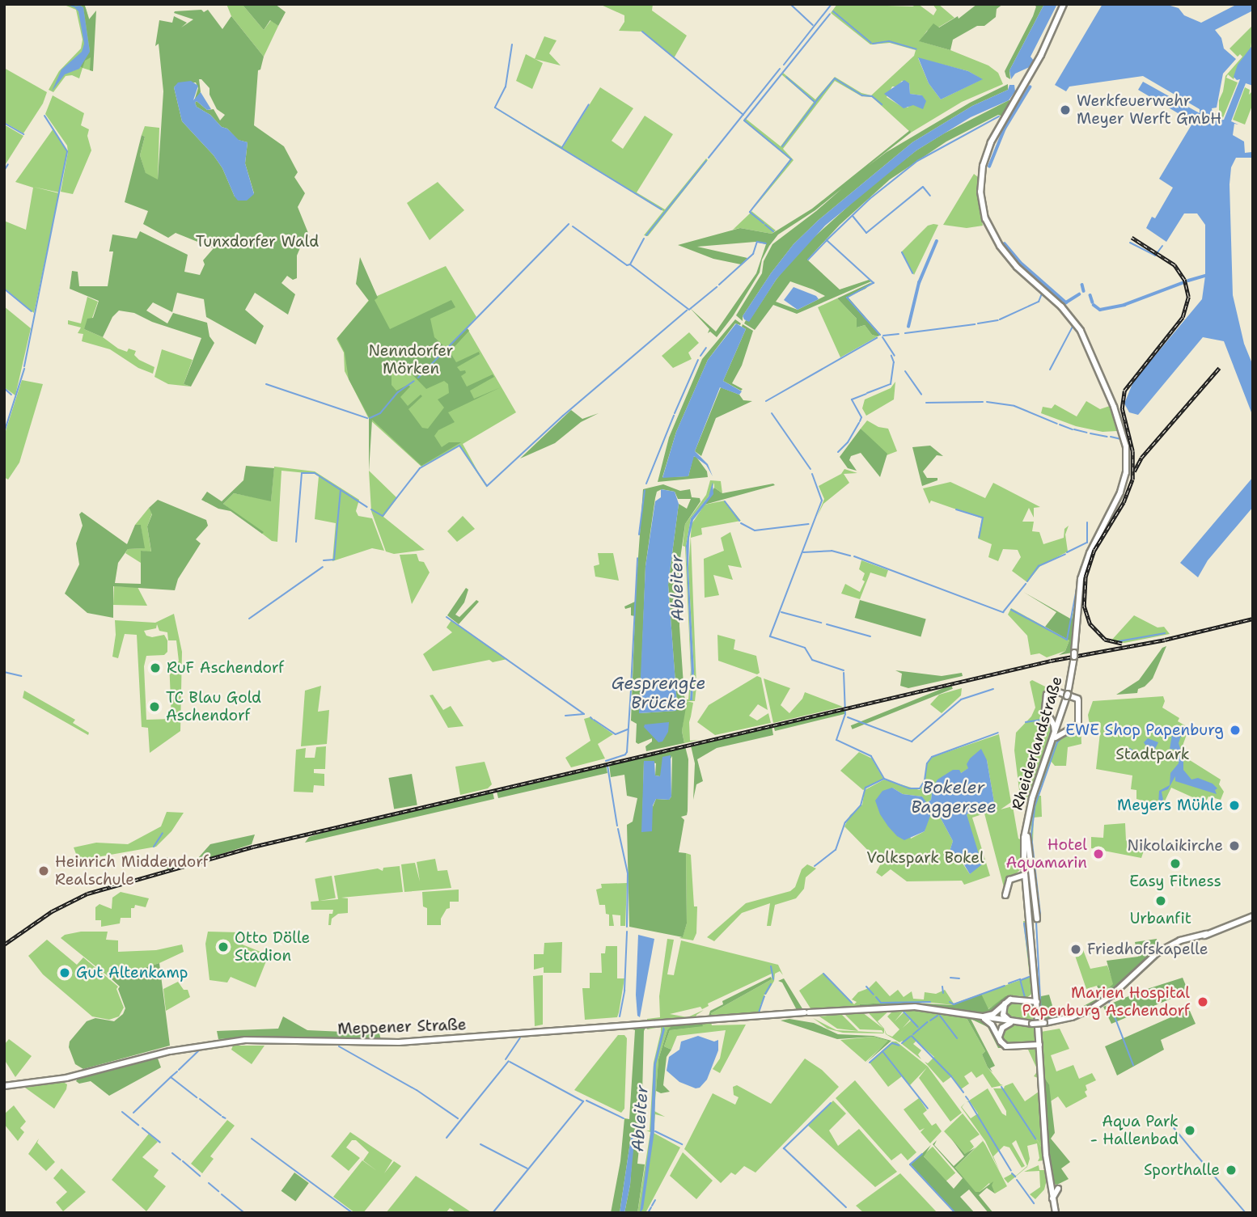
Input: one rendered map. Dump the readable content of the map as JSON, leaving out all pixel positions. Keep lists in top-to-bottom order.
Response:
{
  "streets": {
    "main road": ["Rheiderlandstraße", "Meppener Straße"]
  },
  "crossings": [
    ["Rheiderlandstraße", "Meppener Straße"]
  ],
  "water": ["Ableiter", "Gesprengte Brücke", "Bokeler Baggersee"],
  "parks": [
    "Tunxdorfer Wald",
    "Nenndorfer Mörken",
    "Stadtpark",
    "Volkspark Bokel"
  ],
  "places": [
    "Werkfeuerwehr Meyer Werft GmbH",
    "RuF Aschendorf",
    "TC Blau Gold Aschendorf",
    "EWE Shop Papenburg",
    "Meyers Mühle",
    "Nikolaikirche",
    "Hotel Aquamarin",
    "Easy Fitness",
    "Heinrich Middendorf Realschule",
    "Urbanfit",
    "Otto Dölle Stadion",
    "Friedhofskapelle",
    "Gut Altenkamp",
    "Marien Hospital Papenburg Aschendorf",
    "Aqua Park - Hallenbad",
    "Sporthalle"
  ]
}
